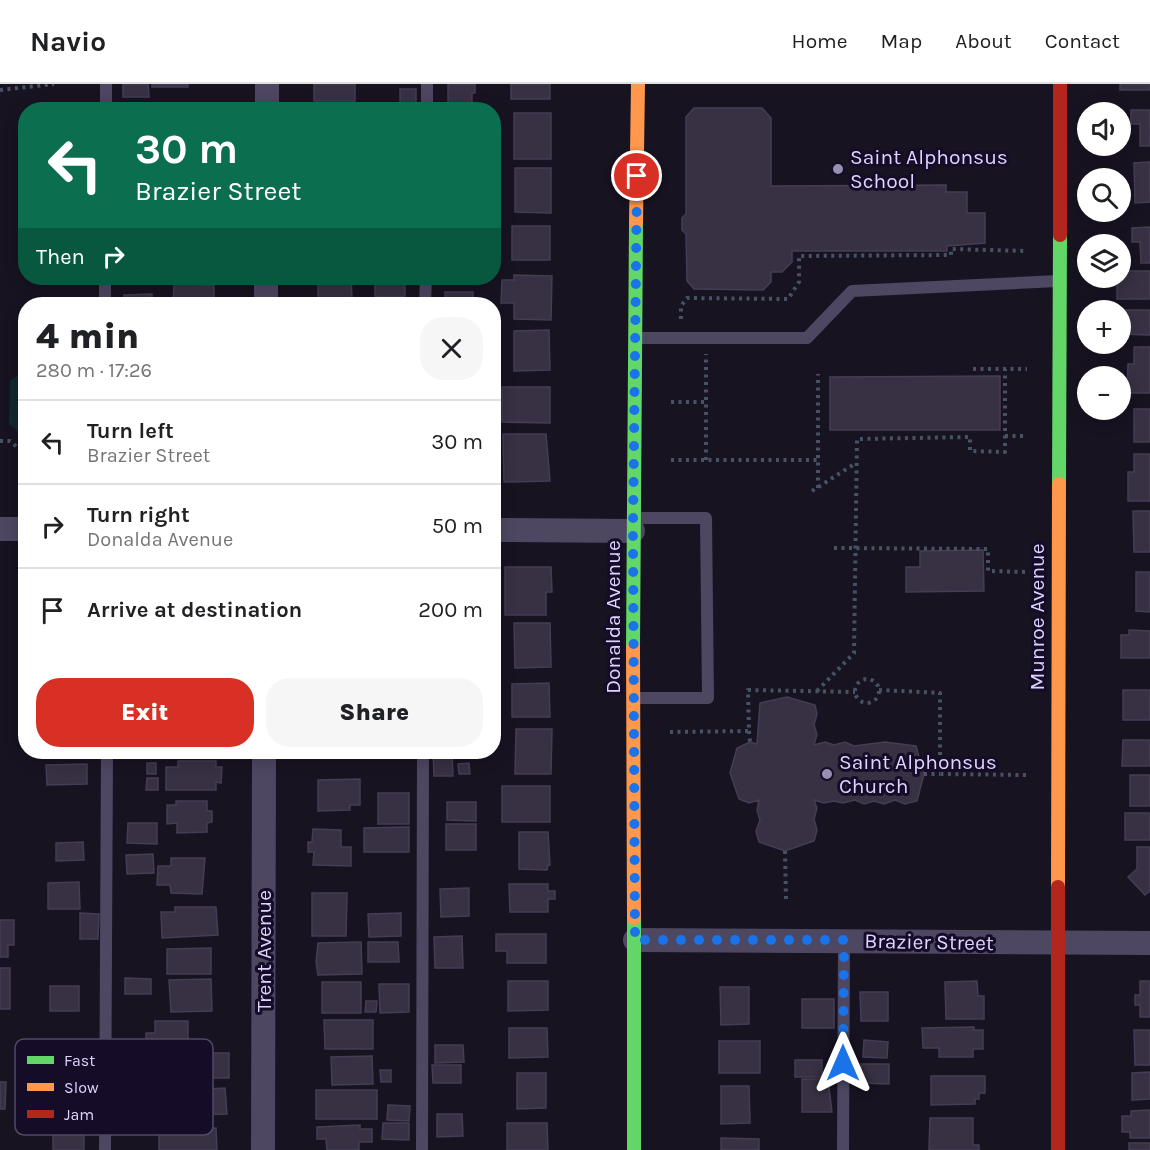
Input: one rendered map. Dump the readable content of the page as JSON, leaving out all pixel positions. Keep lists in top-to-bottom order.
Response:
{
  "streets": {
    "street": [
      "Donalda Avenue",
      "Munroe Avenue",
      "Brazier Street",
      "Trent Avenue"
    ]
  },
  "crossings": [
    ["Donalda Avenue", "Brazier Street"],
    ["Munroe Avenue", "Brazier Street"]
  ],
  "places": ["Saint Alphonsus School", "Saint Alphonsus Church"],
  "legend": ["Fast", "Slow", "Jam"],
  "page": {
    "header": "Navio",
    "nav": [
      "Home",
      "Map",
      "About",
      "Contact"
    ],
    "map_buttons": ["+", "−"],
    "turn": ["30 m", "Brazier Street"],
    "then": "Then",
    "heading": ["4 min", "280 m · 17:26"],
    "list": [
      {
        "name": "Turn left",
        "note": "Brazier Street",
        "value": "30 m"
      },
      {
        "name": "Turn right",
        "note": "Donalda Avenue",
        "value": "50 m"
      },
      {
        "name": "Arrive at destination",
        "value": "200 m"
      }
    ],
    "buttons": ["Exit", "Share"]
  }
}
